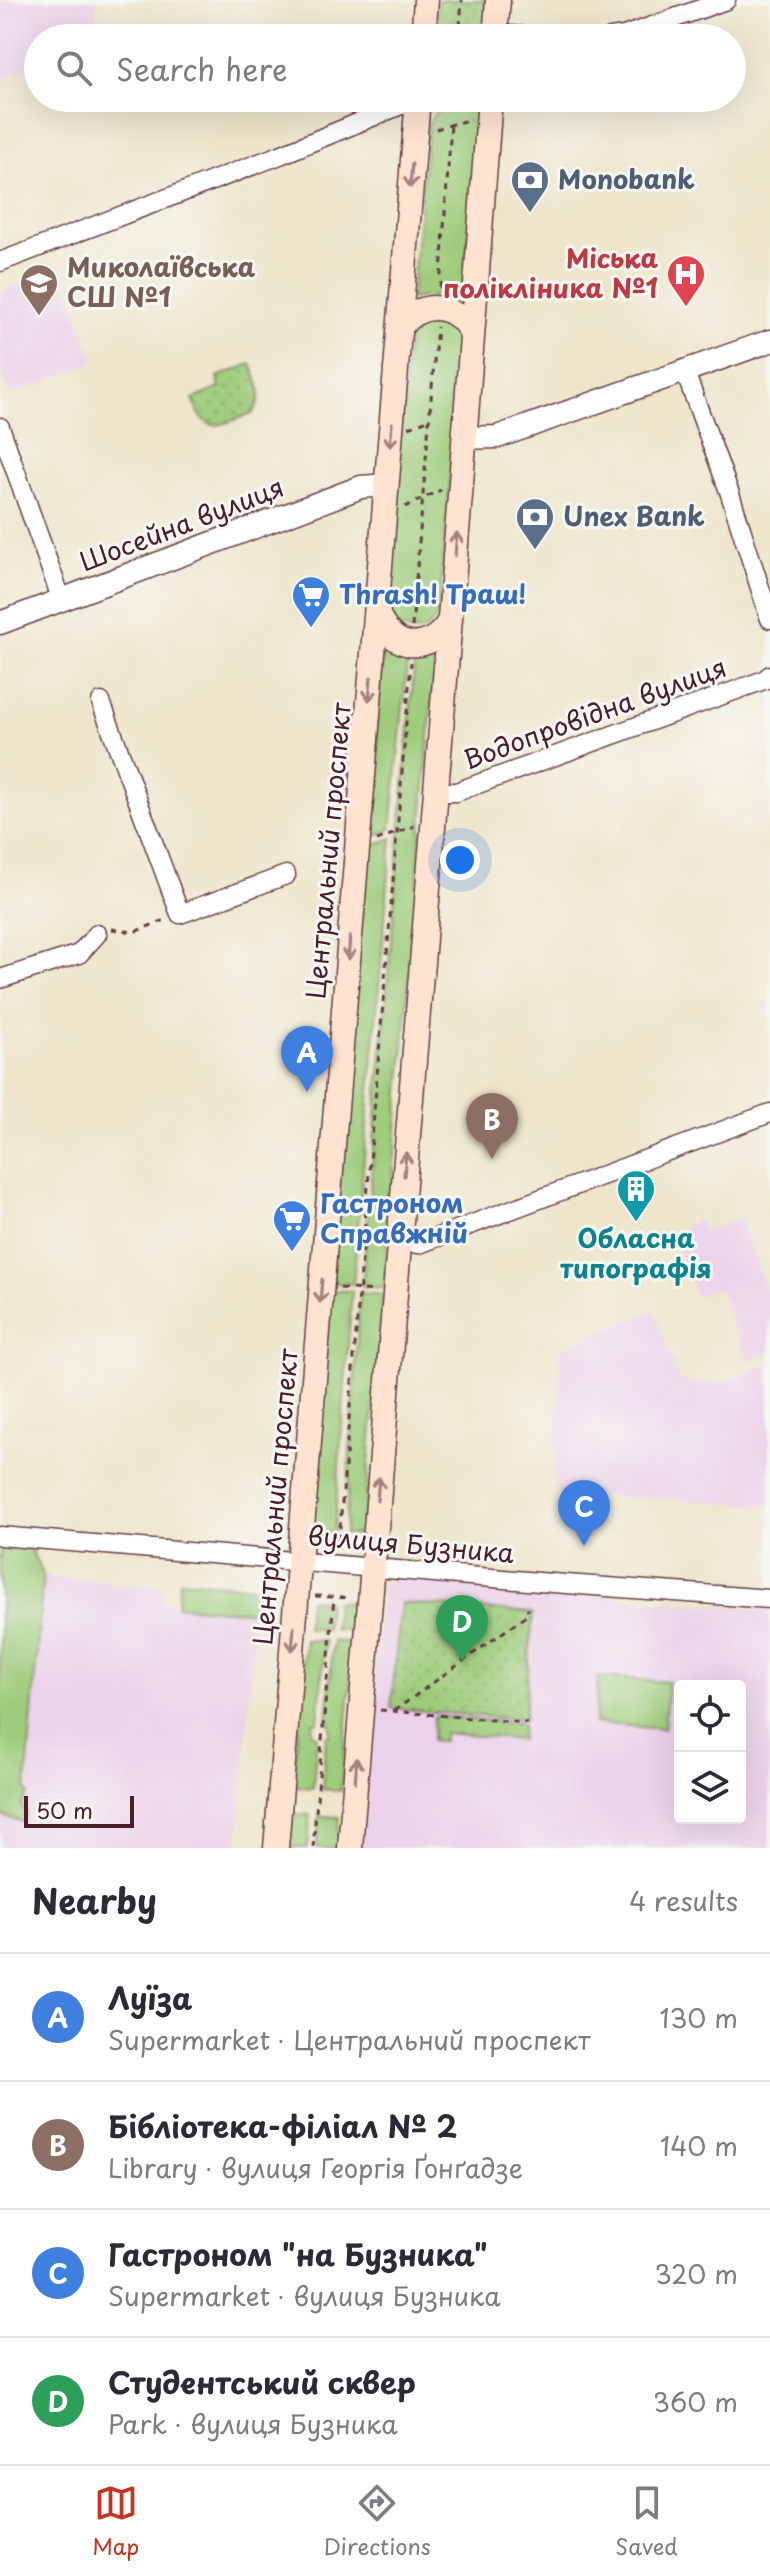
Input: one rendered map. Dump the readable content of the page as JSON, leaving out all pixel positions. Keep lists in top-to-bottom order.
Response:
{
  "streets": {
    "main road": ["Центральний проспект"],
    "street": ["Шосейна вулиця", "Водопровідна вулиця", "вулиця Бузника"]
  },
  "crossings": [
    ["Шосейна вулиця", "Центральний проспект"],
    ["Центральний проспект", "вулиця Бузника"]
  ],
  "places": {
    "bank": ["Monobank", "Unex Bank"],
    "hospital": ["Міська полікліника №1"],
    "school or university": ["Миколаївська СШ №1"],
    "supermarket": ["Thrash! Траш!", "Гастроном Справжній"],
    "building": ["Обласна типографія"]
  },
  "scale_bar": "50 m",
  "page": {
    "search": "Search here",
    "pins": [
      "A",
      "B",
      "C",
      "D"
    ],
    "scale": "50 m",
    "heading": ["Nearby", "4 results"],
    "list": [
      {
        "mark": "A",
        "name": "Луїза",
        "note": "Supermarket · Центральний проспект",
        "value": "130 m"
      },
      {
        "mark": "B",
        "name": "Бібліотека-філіал № 2",
        "note": "Library · вулиця Георгія Ґонґадзе",
        "value": "140 m"
      },
      {
        "mark": "C",
        "name": "Гастроном \"на Бузника\"",
        "note": "Supermarket · вулиця Бузника",
        "value": "320 m"
      },
      {
        "mark": "D",
        "name": "Студентський сквер",
        "note": "Park · вулиця Бузника",
        "value": "360 m"
      }
    ],
    "nav": ["Map", "Directions", "Saved"]
  }
}
